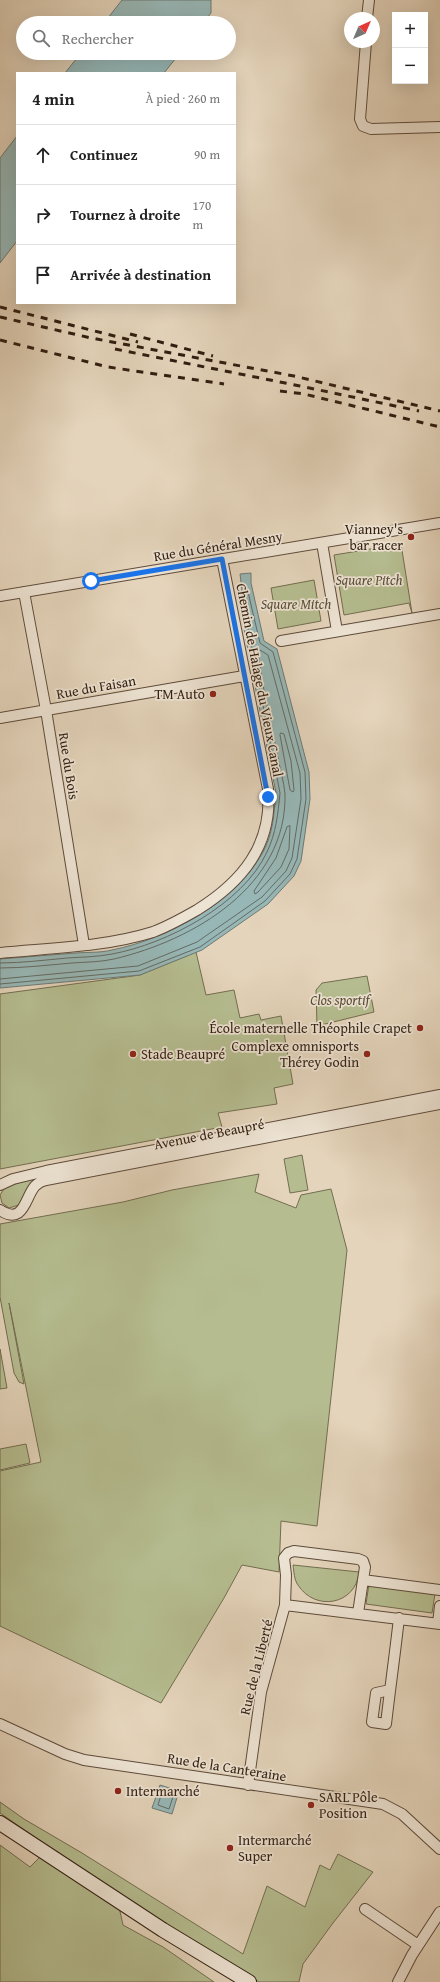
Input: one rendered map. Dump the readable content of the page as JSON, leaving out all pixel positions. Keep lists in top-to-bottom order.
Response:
{
  "streets": {
    "street": [
      "Rue du Général Mesny",
      "Chemin de Halage du Vieux Canal",
      "Rue du Faisan",
      "Rue du Bois",
      "Avenue de Beaupré",
      "Rue de la Liberté",
      "Rue de la Canteraine"
    ]
  },
  "crossings": [
    ["Rue du Général Mesny", "Chemin de Halage du Vieux Canal"],
    ["Rue du Général Mesny", "Rue du Bois"],
    ["Chemin de Halage du Vieux Canal", "Rue du Faisan"],
    ["Chemin de Halage du Vieux Canal", "Rue du Bois"],
    ["Rue du Faisan", "Rue du Bois"],
    ["Rue de la Liberté", "Rue de la Canteraine"]
  ],
  "parks": ["Square Pitch", "Square Mitch", "Clos sportif"],
  "places": [
    "Vianney's bar racer",
    "TM Auto",
    "École maternelle Théophile Crapet",
    "Stade Beaupré",
    "Complexe omnisports Thérey Godin",
    "Intermarché",
    "SARL Pôle Position",
    "Intermarché Super"
  ],
  "north": "top right",
  "page": {
    "map_buttons": ["+", "−"],
    "search": "Rechercher",
    "heading": ["4 min", "À pied · 260 m"],
    "list": [
      ["Continuez", "90 m"],
      ["Tournez à droite", "170 m"],
      "Arrivée à destination"
    ]
  }
}
